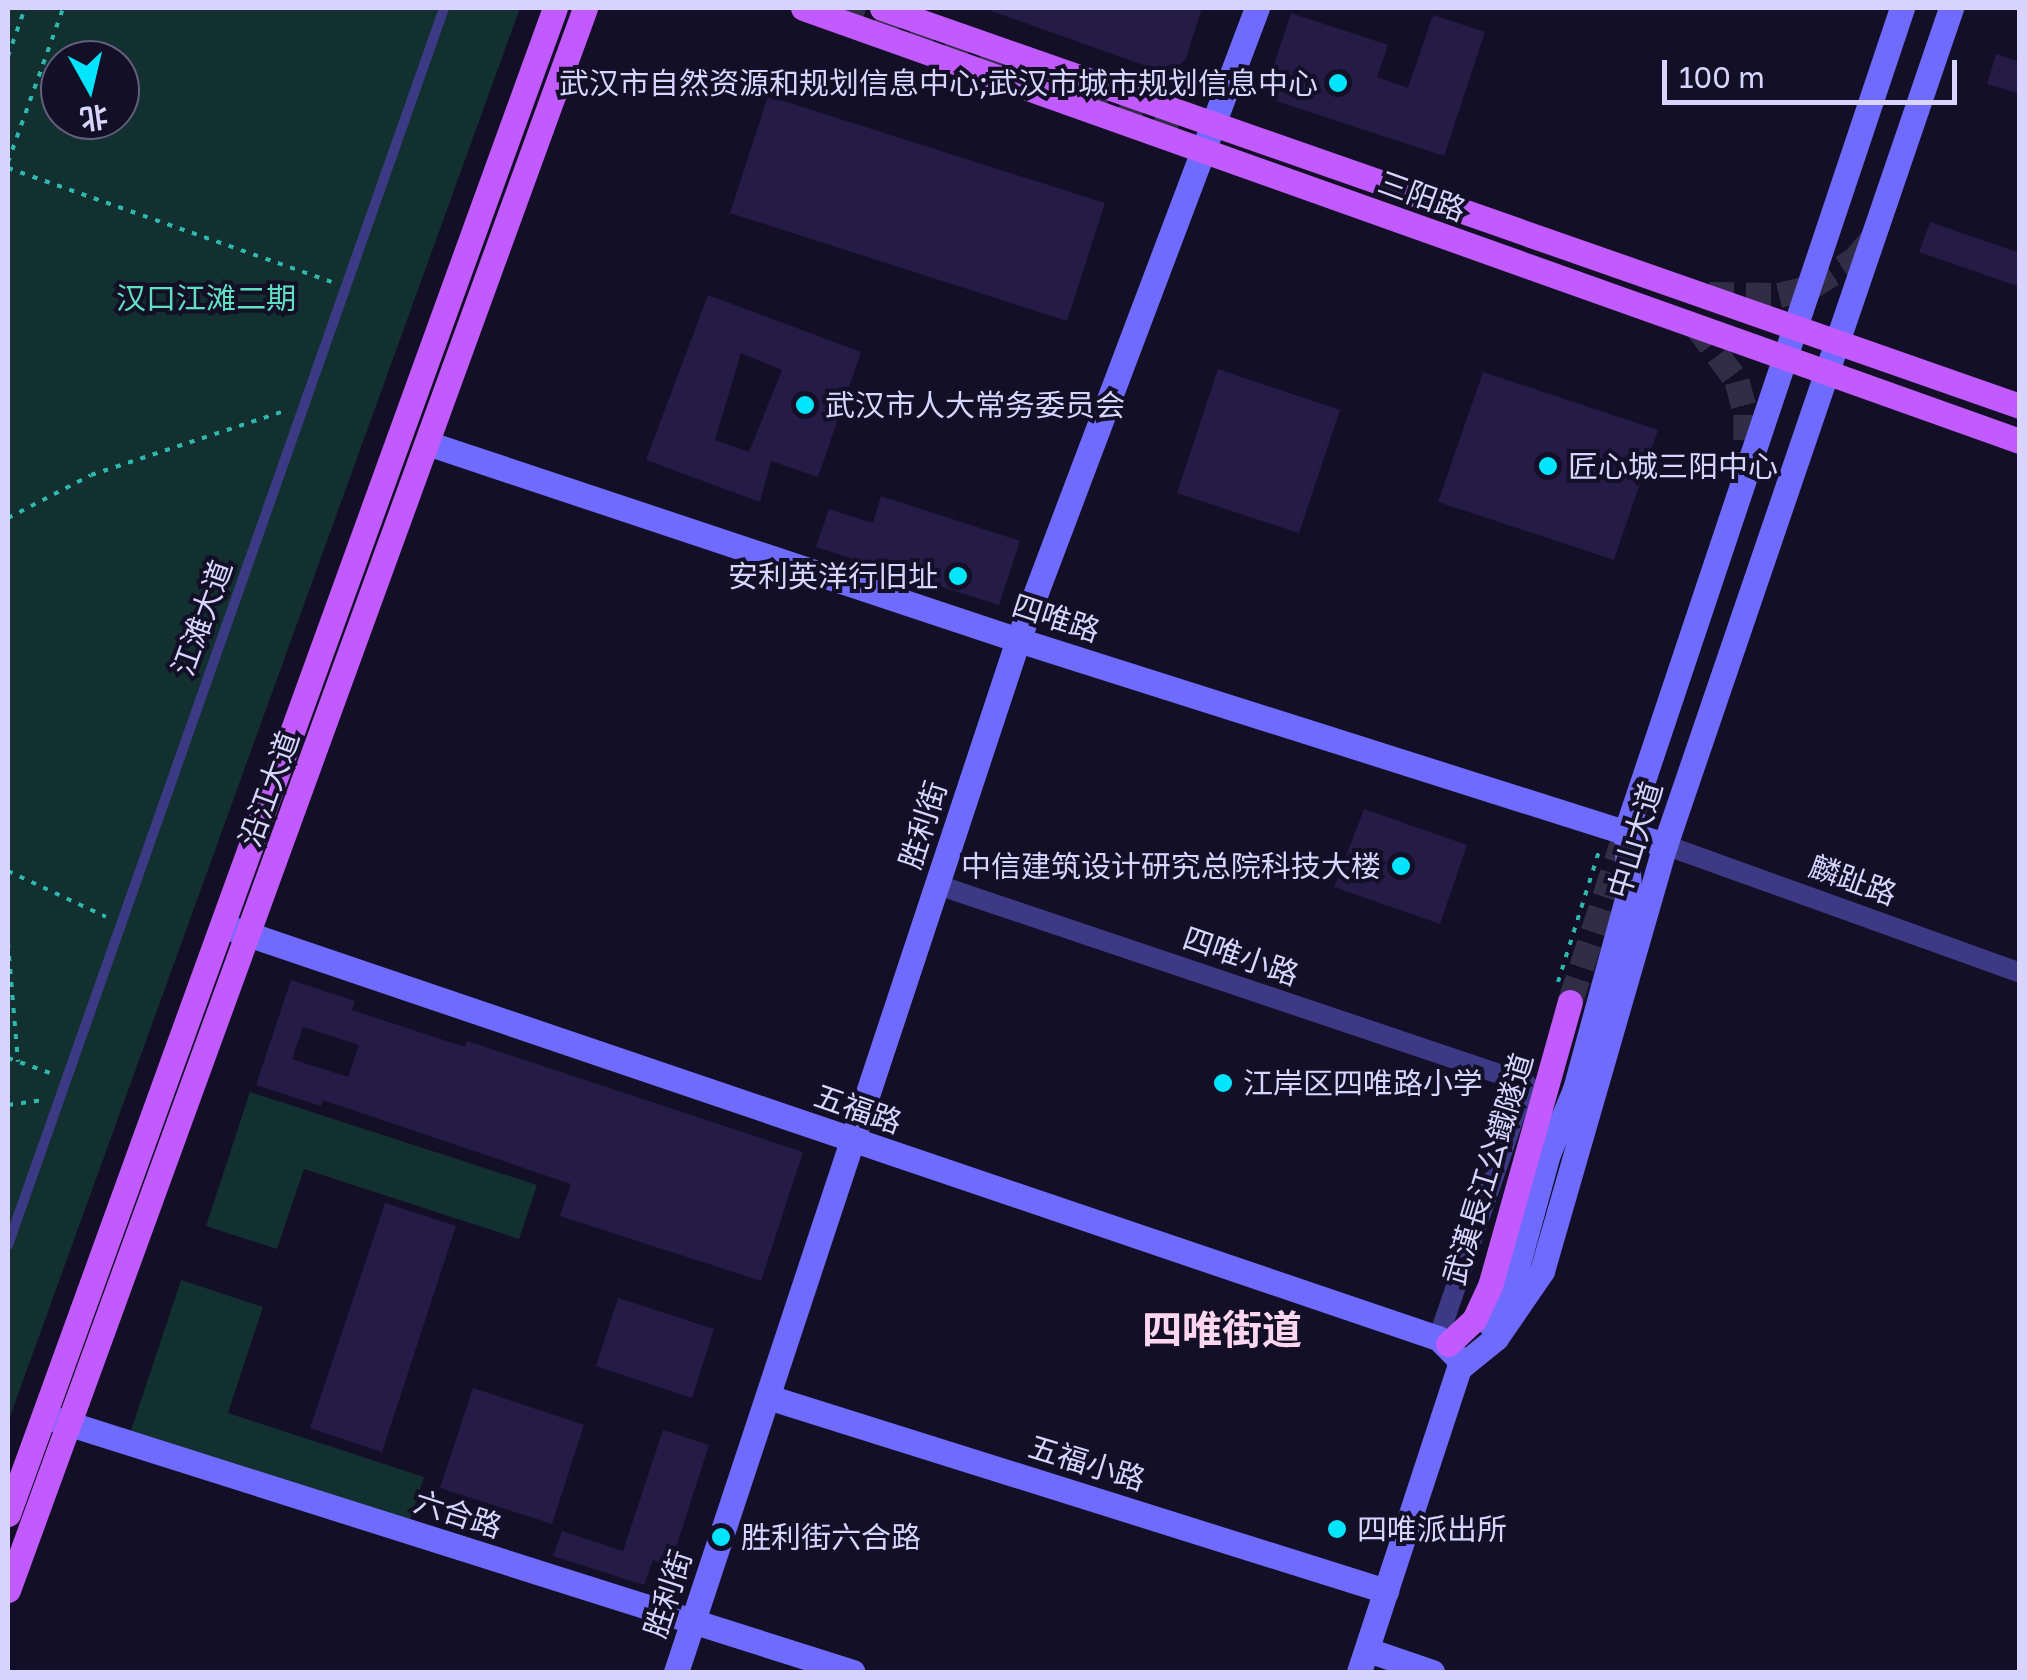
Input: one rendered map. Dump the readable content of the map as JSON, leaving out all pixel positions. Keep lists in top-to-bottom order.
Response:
{
  "streets": {
    "main road": ["三阳路", "沿江大道", "武漢長江公鐵隧道"],
    "street": [
      "四唯路",
      "胜利街",
      "中山大道",
      "麟趾路",
      "四唯小路",
      "五福路",
      "五福小路",
      "六合路"
    ],
    "lane": ["江滩大道"]
  },
  "crossings": [
    ["三阳路", "胜利街"],
    ["三阳路", "中山大道"],
    ["四唯路", "沿江大道"],
    ["四唯路", "胜利街"],
    ["四唯路", "中山大道"],
    ["四唯路", "麟趾路"],
    ["沿江大道", "五福路"],
    ["沿江大道", "六合路"],
    ["胜利街", "四唯小路"],
    ["胜利街", "五福路"],
    ["胜利街", "五福小路"],
    ["胜利街", "六合路"],
    ["中山大道", "麟趾路"],
    ["中山大道", "四唯小路"],
    ["中山大道", "五福路"],
    ["中山大道", "武漢長江公鐵隧道"],
    ["中山大道", "五福小路"],
    ["五福路", "武漢長江公鐵隧道"]
  ],
  "districts": ["四唯街道"],
  "parks": ["汉口江滩二期"],
  "places": [
    "武汉市自然资源和规划信息中心;武汉市城市规划信息中心",
    "武汉市人大常务委员会",
    "匠心城三阳中心",
    "安利英洋行旧址",
    "中信建筑设计研究总院科技大楼",
    "江岸区四唯路小学",
    "四唯派出所",
    "胜利街六合路"
  ],
  "scale_bar": "100 m",
  "north": "bottom"
}
